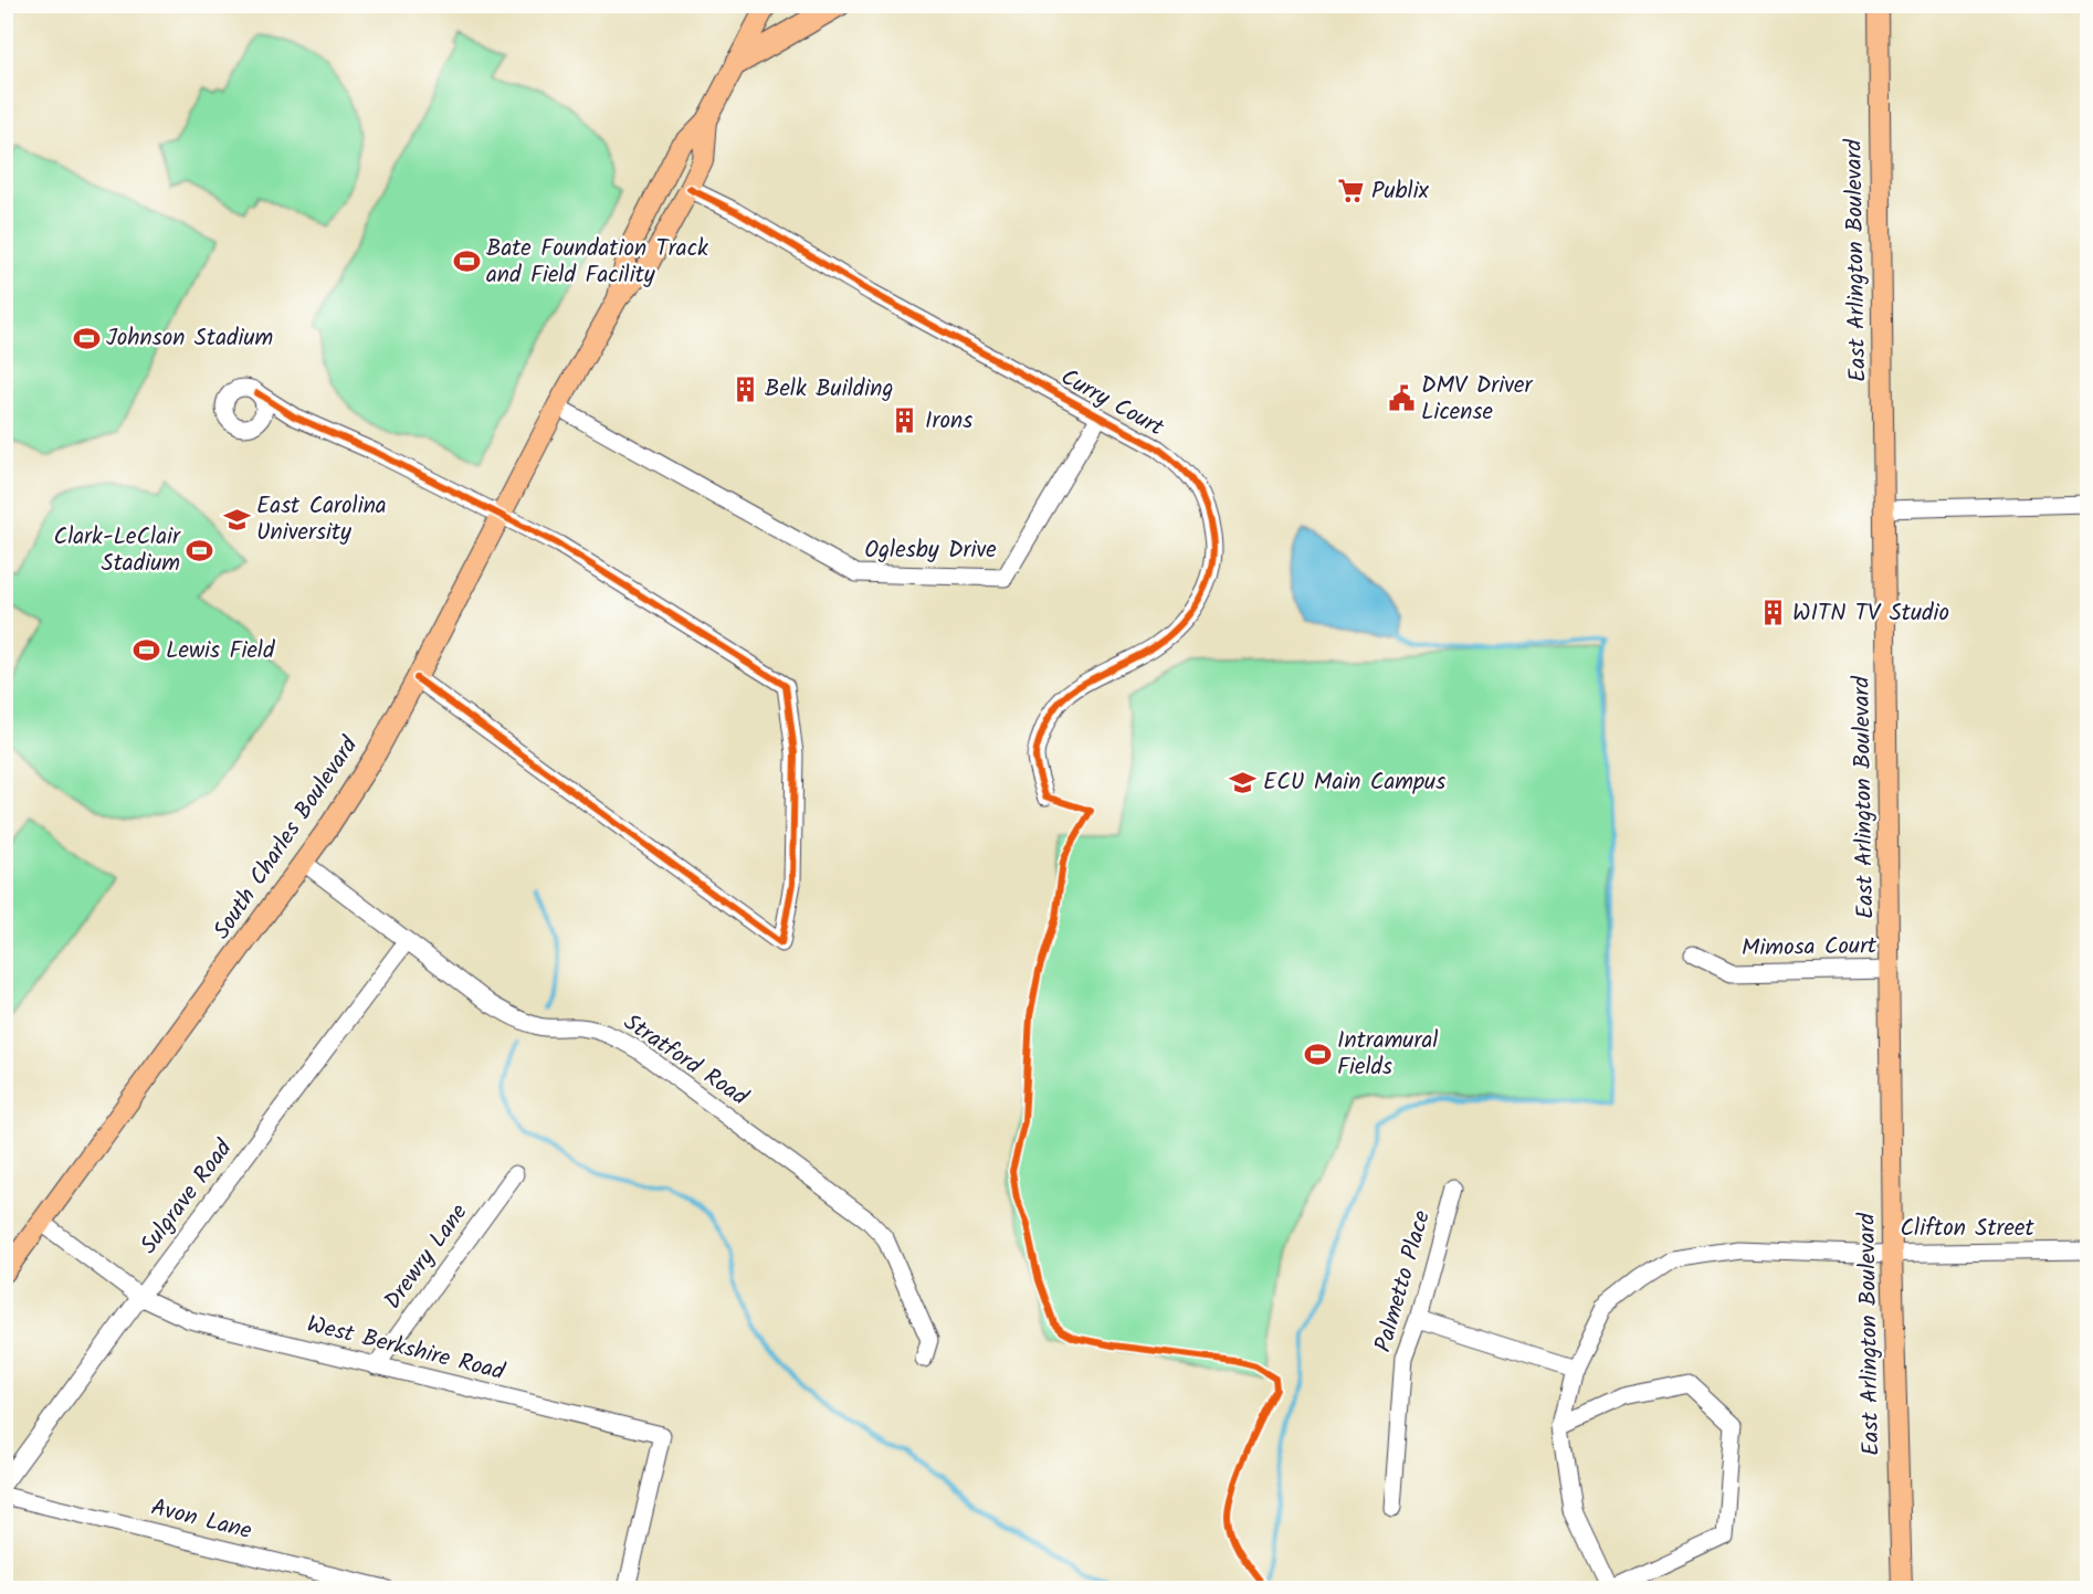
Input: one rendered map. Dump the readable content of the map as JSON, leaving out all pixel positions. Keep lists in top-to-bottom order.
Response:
{
  "streets": {
    "main road": ["East Arlington Boulevard", "South Charles Boulevard"],
    "street": [
      "Curry Court",
      "Oglesby Drive",
      "Mimosa Court",
      "Stratford Road",
      "Sulgrave Road",
      "Clifton Street",
      "Drewry Lane",
      "Palmetto Place",
      "West Berkshire Road",
      "Avon Lane"
    ]
  },
  "crossings": [
    ["East Arlington Boulevard", "Mimosa Court"],
    ["East Arlington Boulevard", "Clifton Street"],
    ["Curry Court", "Oglesby Drive"],
    ["Curry Court", "South Charles Boulevard"],
    ["Oglesby Drive", "South Charles Boulevard"],
    ["South Charles Boulevard", "Stratford Road"],
    ["South Charles Boulevard", "West Berkshire Road"],
    ["Stratford Road", "Sulgrave Road"],
    ["Sulgrave Road", "West Berkshire Road"],
    ["Drewry Lane", "West Berkshire Road"]
  ],
  "places": {
    "supermarket": ["Publix"],
    "sports": [
      "Bate Foundation Track and Field Facility",
      "Johnson Stadium",
      "Clark-LeClair Stadium",
      "Lewis Field",
      "Intramural Fields"
    ],
    "building": ["Belk Building", "Irons", "WITN TV Studio"],
    "public building": ["DMV Driver License"],
    "school or university": ["East Carolina University", "ECU Main Campus"]
  }
}
